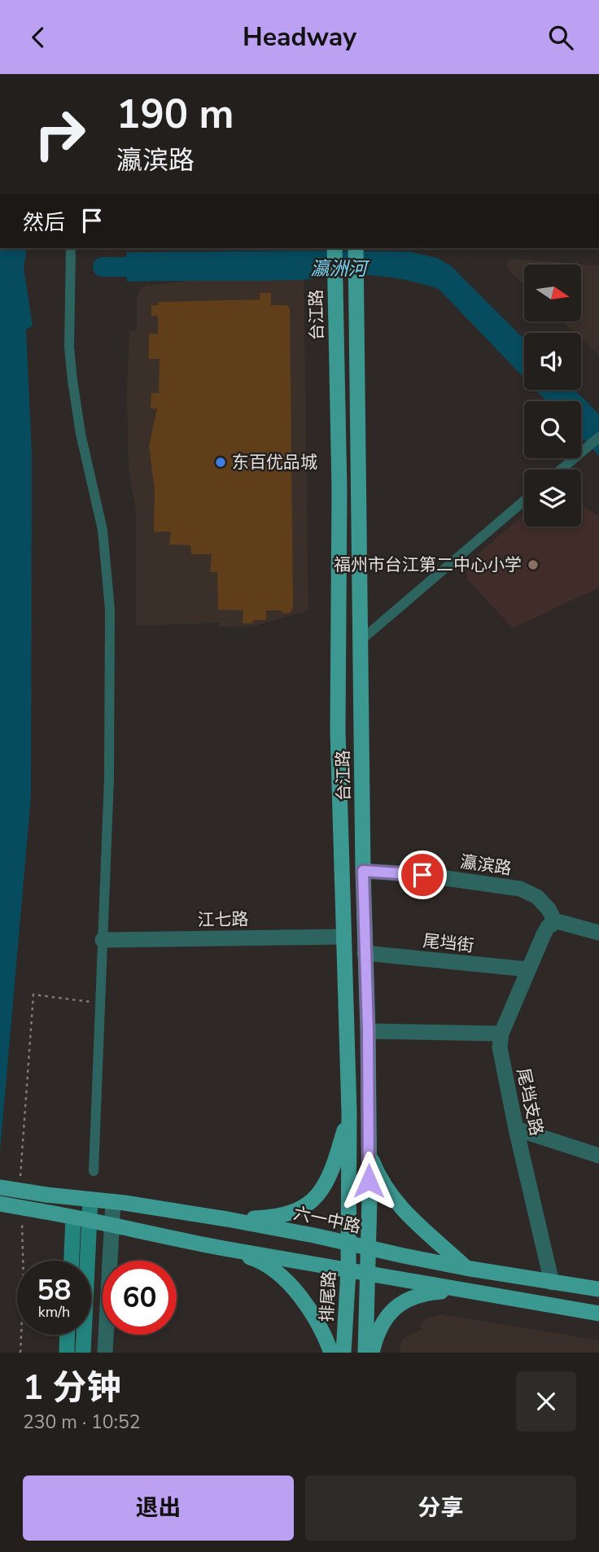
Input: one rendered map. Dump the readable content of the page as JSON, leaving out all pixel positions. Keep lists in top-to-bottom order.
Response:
{
  "streets": {
    "main road": ["台江路", "六一中路", "排尾路"],
    "street": [
      "瀛滨路",
      "江七路",
      "尾垱街",
      "尾垱支路"
    ]
  },
  "crossings": [
    ["台江路", "瀛滨路"],
    ["台江路", "江七路"],
    ["台江路", "尾垱街"],
    ["台江路", "六一中路"],
    ["台江路", "排尾路"],
    ["瀛滨路", "尾垱支路"],
    ["尾垱街", "尾垱支路"],
    ["尾垱支路", "六一中路"],
    ["六一中路", "排尾路"]
  ],
  "water": ["瀛洲河"],
  "places": ["东百优品城", "福州市台江第二中心小学"],
  "north": "right",
  "page": {
    "header": "Headway",
    "turn": ["190 m", "瀛滨路"],
    "then": "然后",
    "speed": "58 km/h",
    "limit": "60",
    "heading": ["1 分钟", "230 m · 10:52"],
    "buttons": ["退出", "分享"]
  }
}
